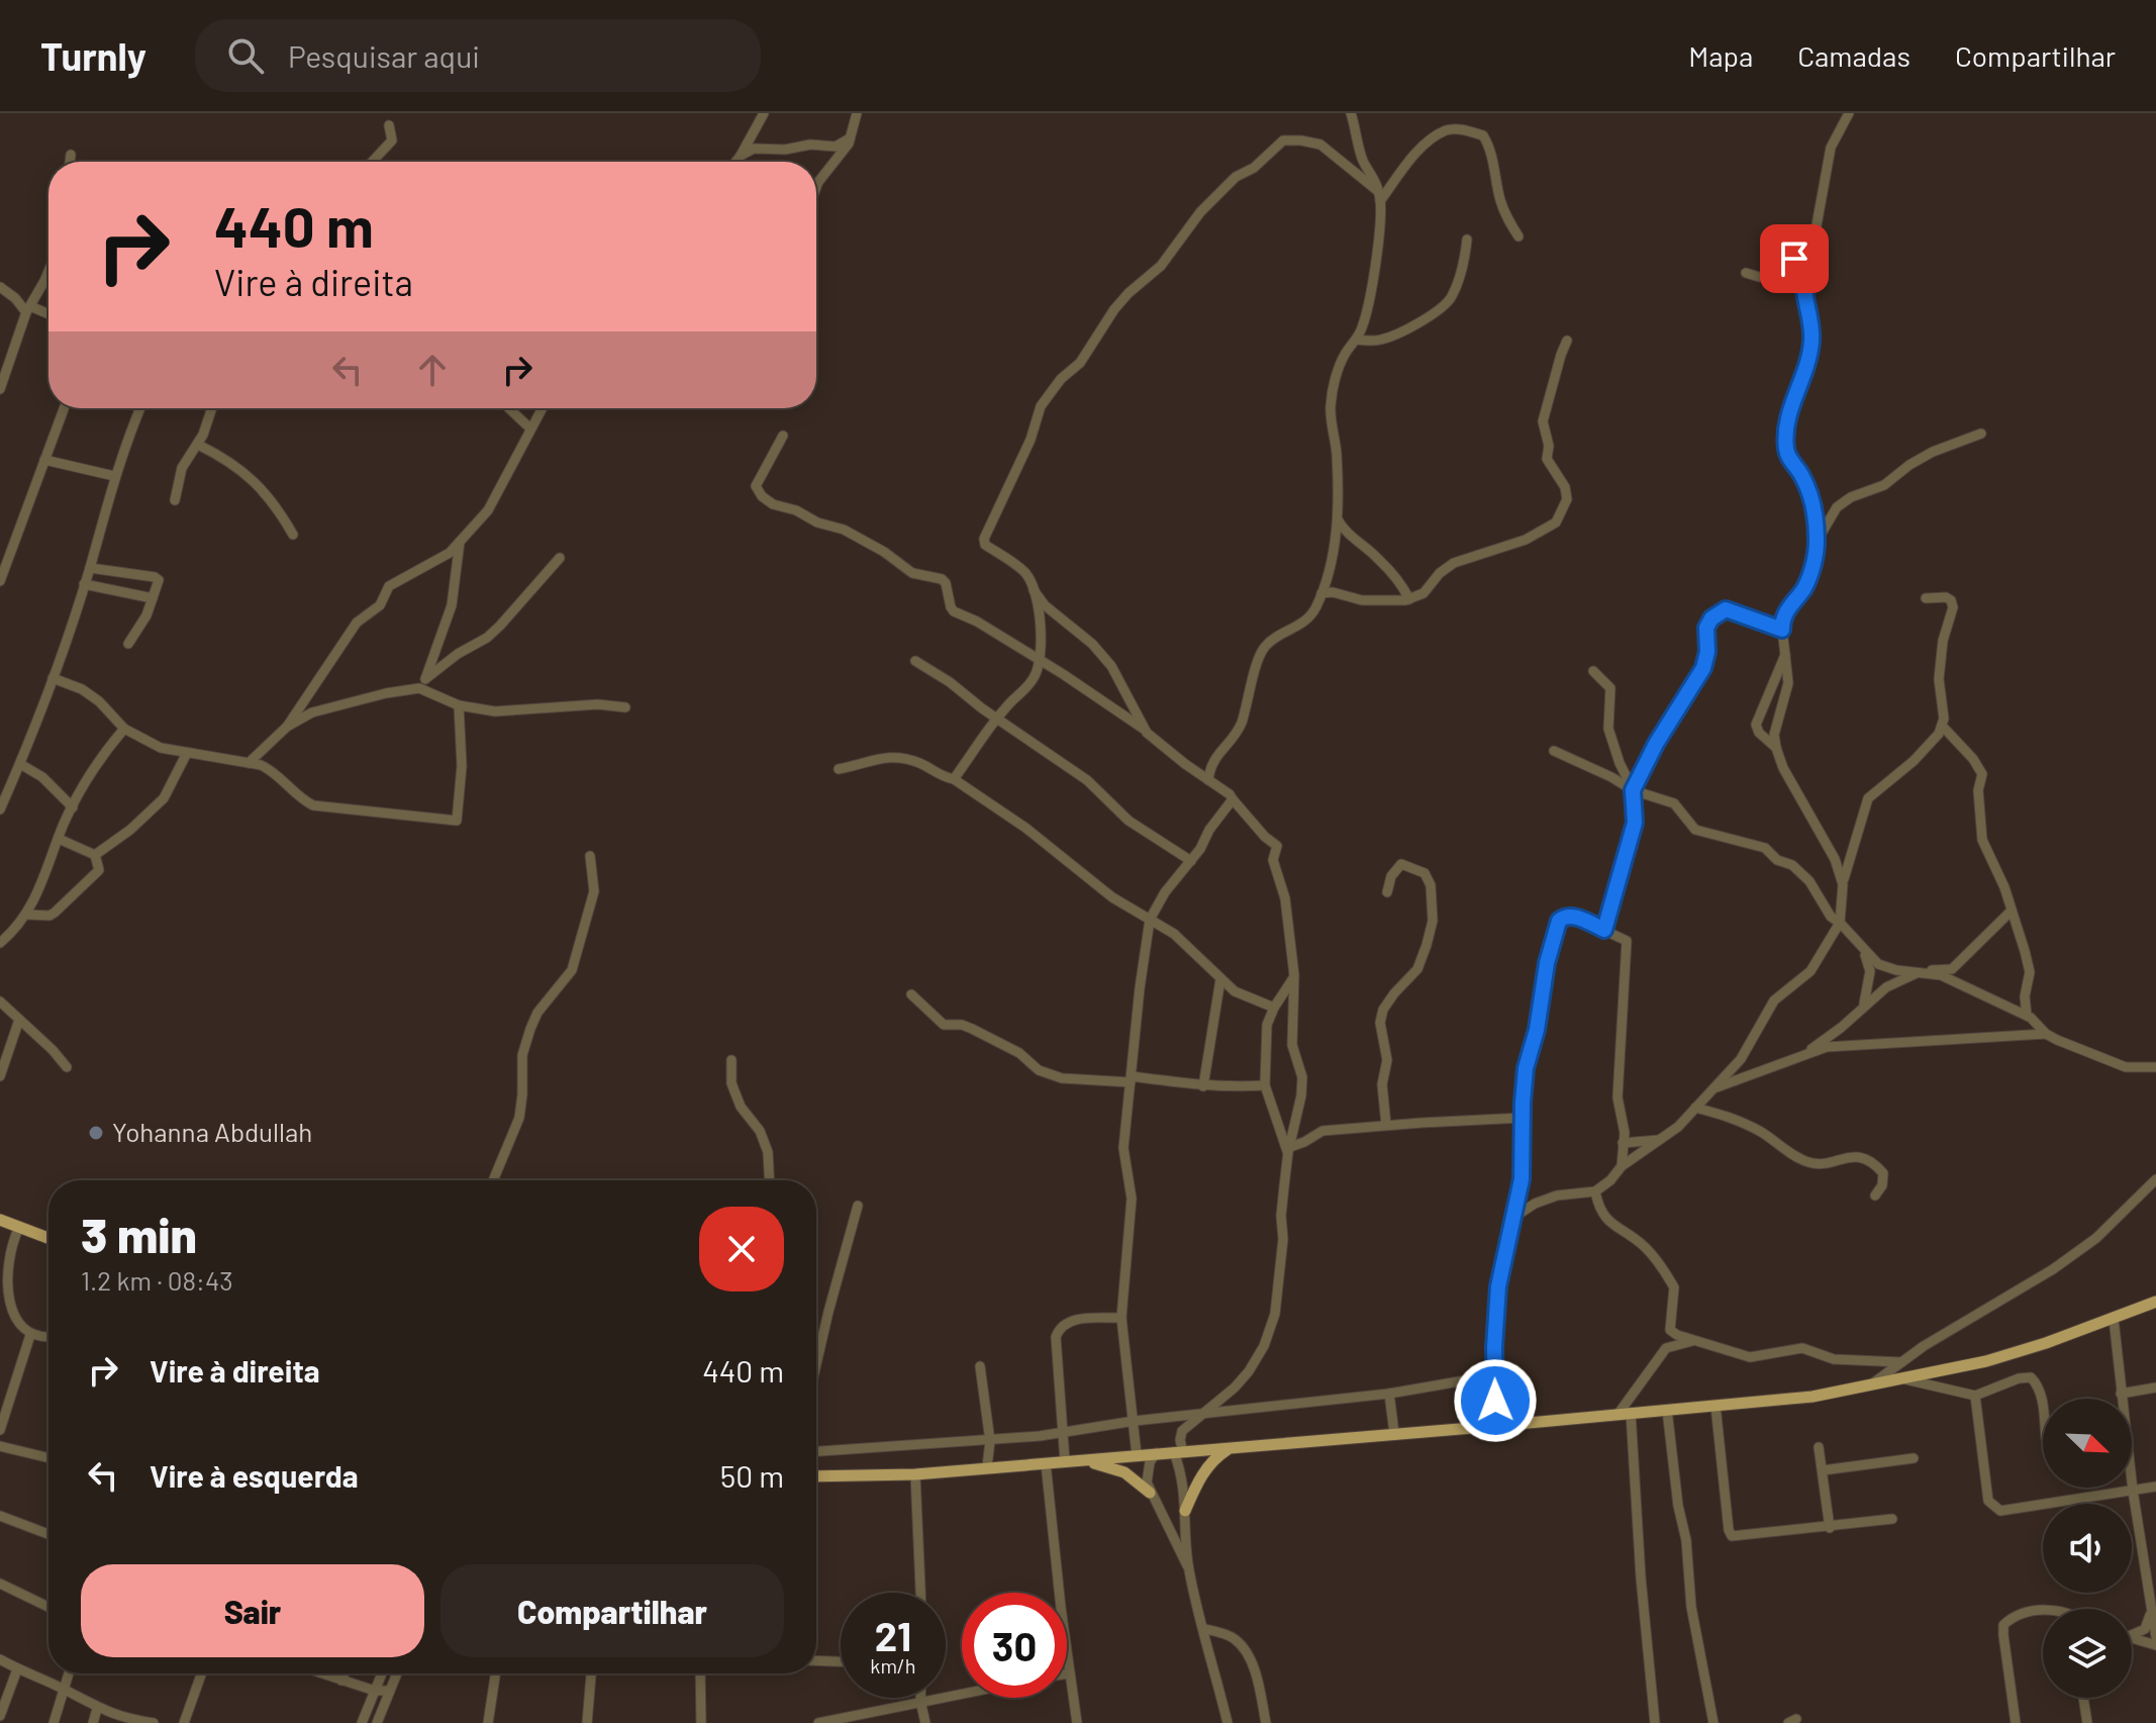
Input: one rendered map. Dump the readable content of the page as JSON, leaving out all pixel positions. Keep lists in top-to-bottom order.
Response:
{
  "places": ["Yohanna Abdullah"],
  "north": "bottom right",
  "page": {
    "header": "Turnly",
    "search": "Pesquisar aqui",
    "nav": ["Mapa", "Camadas", "Compartilhar"],
    "turn": ["440 m", "Vire à direita"],
    "heading": ["3 min", "1.2 km · 08:43"],
    "list": [
      {
        "name": "Vire à direita",
        "value": "440 m"
      },
      {
        "name": "Vire à esquerda",
        "value": "50 m"
      }
    ],
    "buttons": ["Sair", "Compartilhar"],
    "speed": "21 km/h",
    "limit": "30"
  }
}
